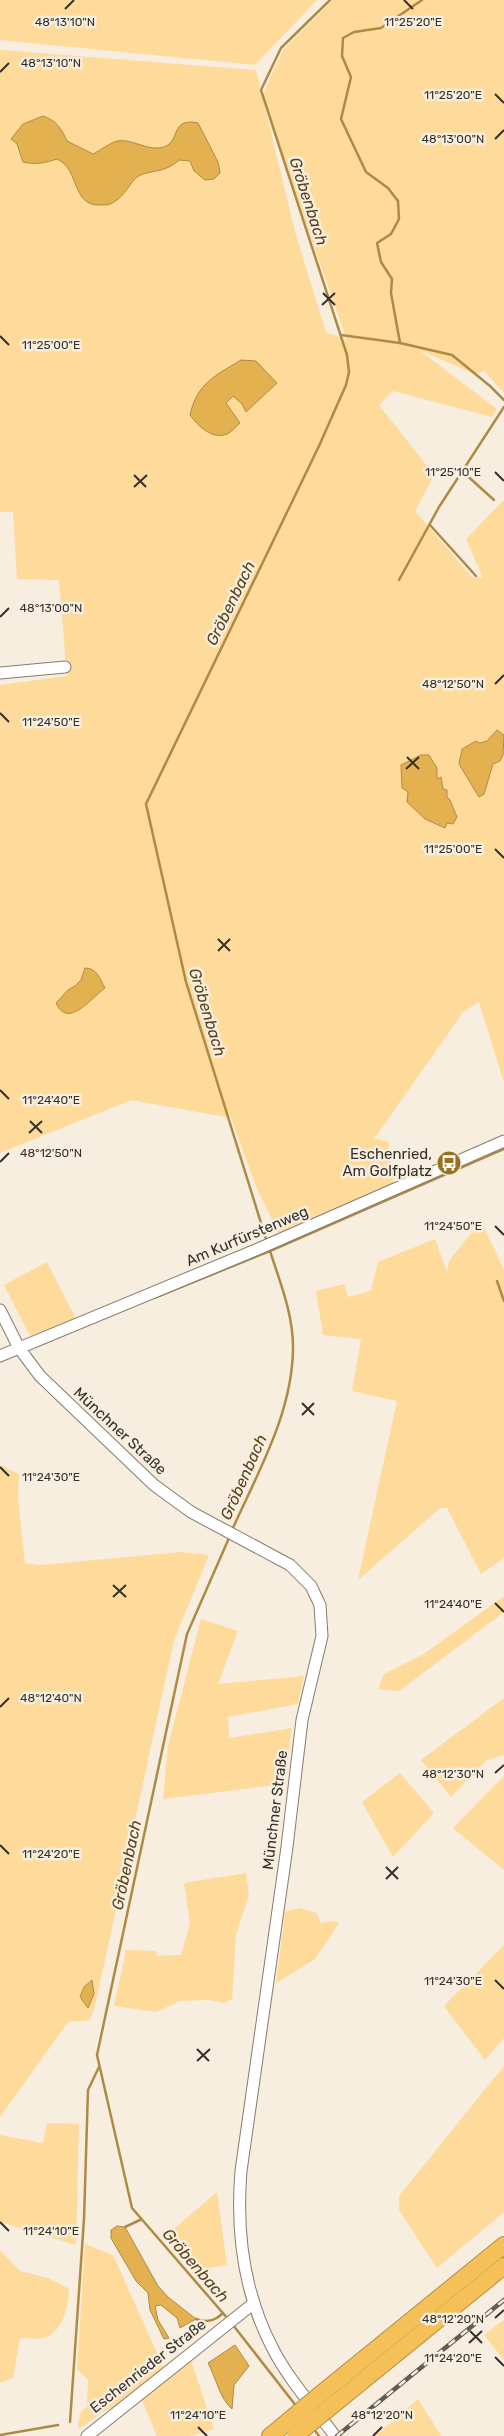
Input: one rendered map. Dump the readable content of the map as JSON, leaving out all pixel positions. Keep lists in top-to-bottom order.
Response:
{
  "streets": {
    "street": ["Am Kurfürstenweg", "Münchner Straße", "Eschenrieder Straße"]
  },
  "crossings": [
    ["Am Kurfürstenweg", "Münchner Straße"],
    ["Münchner Straße", "Eschenrieder Straße"]
  ],
  "water": ["Gröbenbach"],
  "places": {
    "bus stop": ["Eschenried, Am Golfplatz"]
  },
  "coordinates": [
    "48°13'10\"N",
    "11°25'20\"E",
    "48°13'00\"N",
    "11°25'00\"E",
    "11°25'10\"E",
    "48°12'50\"N",
    "11°24'50\"E",
    "11°24'40\"E",
    "11°24'30\"E",
    "48°12'40\"N",
    "48°12'30\"N",
    "11°24'20\"E",
    "11°24'10\"E",
    "48°12'20\"N"
  ]
}
